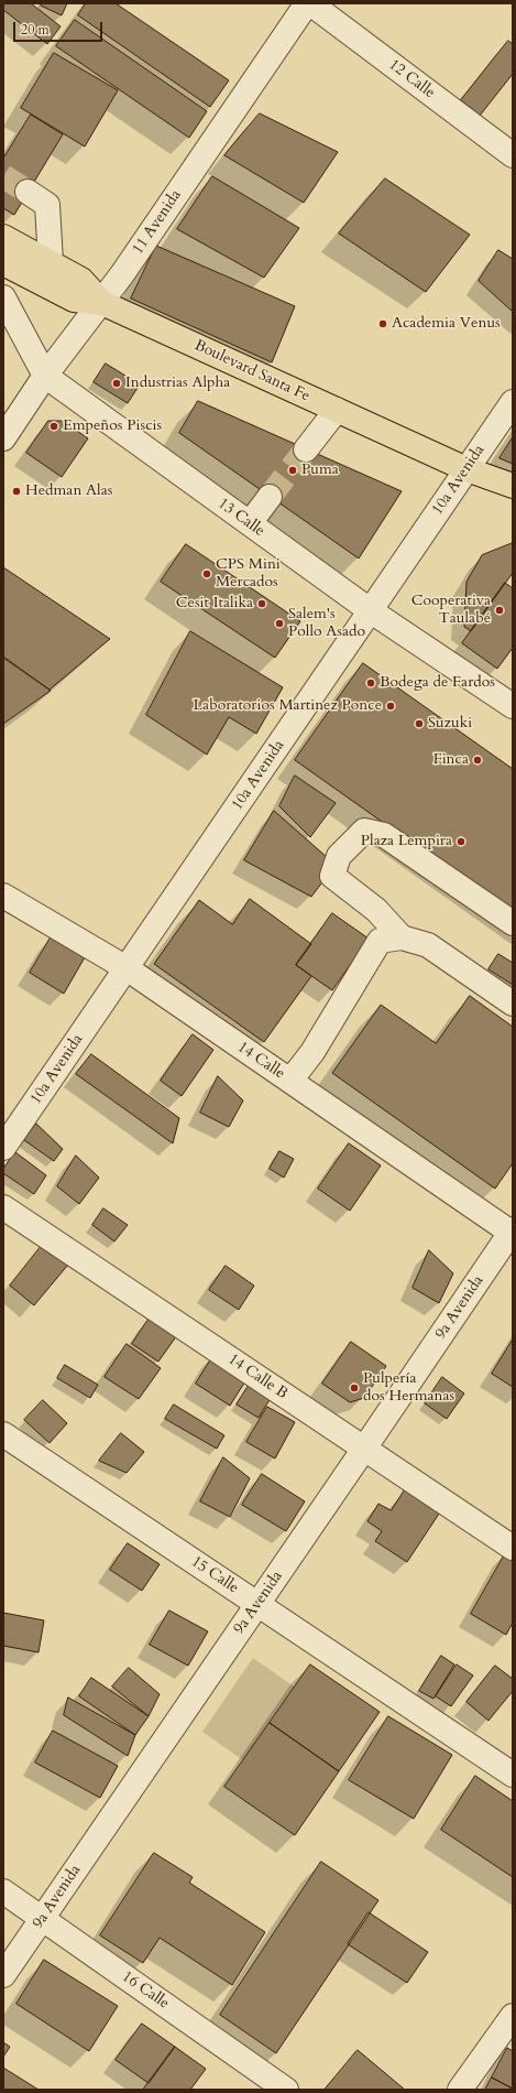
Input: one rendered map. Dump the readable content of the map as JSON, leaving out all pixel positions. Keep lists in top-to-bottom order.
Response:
{
  "streets": {
    "main road": ["Boulevard Santa Fe"],
    "street": [
      "12 Calle",
      "11 Avenida",
      "10a Avenida",
      "13 Calle",
      "14 Calle",
      "9a Avenida",
      "14 Calle B",
      "15 Calle",
      "16 Calle"
    ]
  },
  "crossings": [
    ["12 Calle", "11 Avenida"],
    ["11 Avenida", "Boulevard Santa Fe"],
    ["11 Avenida", "13 Calle"],
    ["Boulevard Santa Fe", "10a Avenida"],
    ["10a Avenida", "13 Calle"],
    ["10a Avenida", "14 Calle"],
    ["14 Calle", "9a Avenida"],
    ["9a Avenida", "14 Calle B"],
    ["9a Avenida", "15 Calle"],
    ["9a Avenida", "16 Calle"]
  ],
  "places": [
    "Academia Venus",
    "Industrias Alpha",
    "Empeños Piscis",
    "Puma",
    "Hedman Alas",
    "CPS Mini Mercados",
    "Cesit Italika",
    "Cooperativa Taulabé",
    "Salem's Pollo Asado",
    "Bodega de Fardos",
    "Laboratorios Martinez Ponce",
    "Suzuki",
    "Finca",
    "Plaza Lempira",
    "Pulpería dos Hermanas"
  ],
  "scale_bar": "20 m"
}
